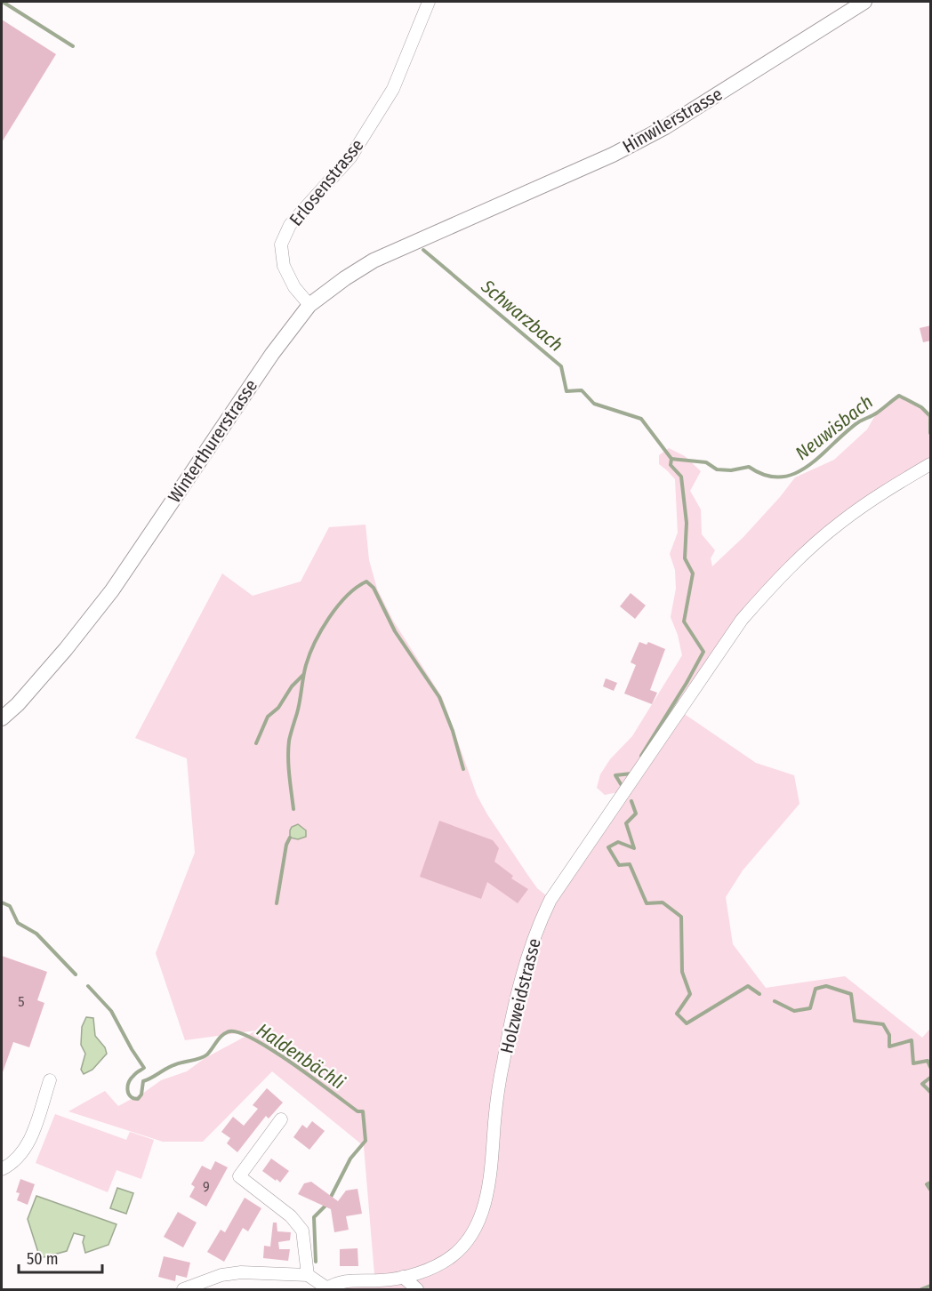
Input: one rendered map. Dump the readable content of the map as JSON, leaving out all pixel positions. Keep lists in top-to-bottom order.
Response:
{
  "streets": {
    "main road": ["Hinwilerstrasse", "Winterthurerstrasse"],
    "street": ["Erlosenstrasse", "Holzweidstrasse"]
  },
  "crossings": [
    ["Hinwilerstrasse", "Winterthurerstrasse"],
    ["Erlosenstrasse", "Winterthurerstrasse"]
  ],
  "water": ["Schwarzbach", "Neuwisbach", "Haldenbächli"],
  "house_numbers": ["5", "9"],
  "scale_bar": "50 m"
}
